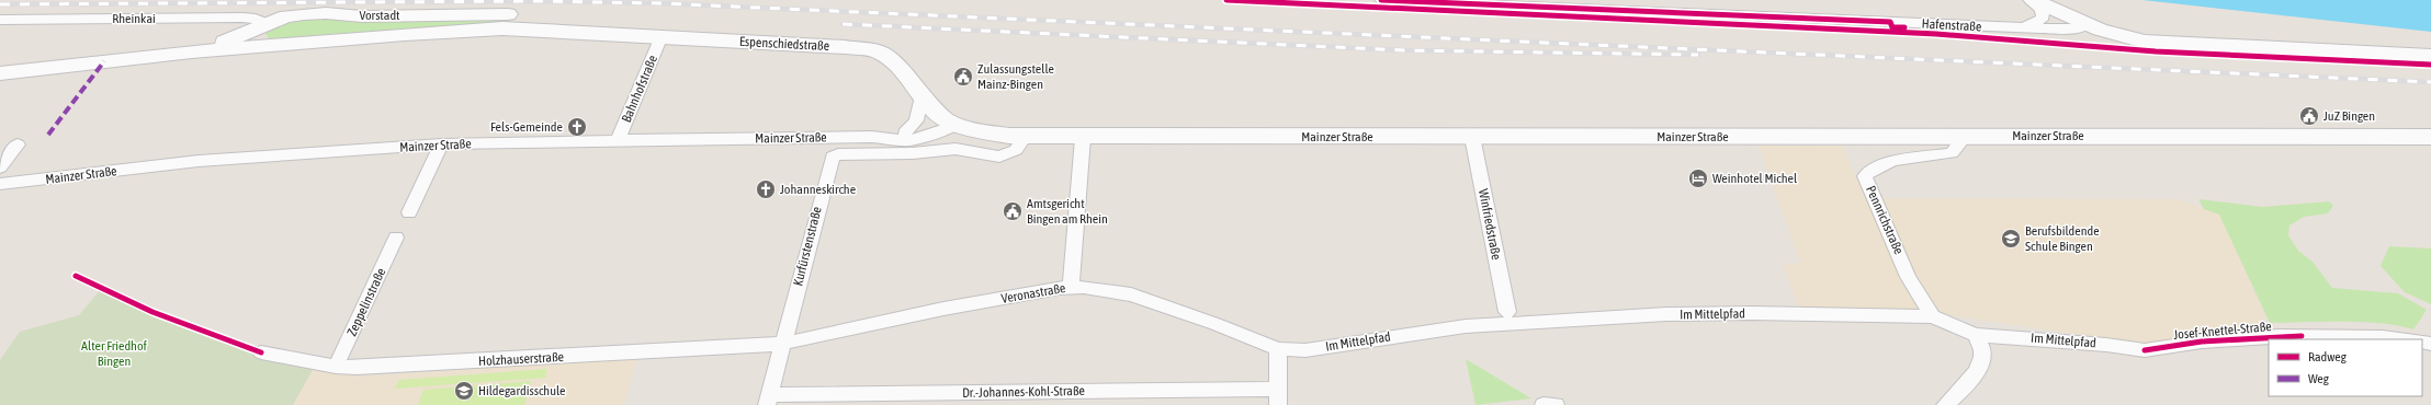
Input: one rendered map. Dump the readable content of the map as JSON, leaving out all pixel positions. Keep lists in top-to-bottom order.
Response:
{
  "streets": {
    "main road": ["Vorstadt", "Espenschiedstraße", "Mainzer Straße"],
    "street": [
      "Rheinkai",
      "Hafenstraße",
      "Bahnhofstraße",
      "Pennrichstraße",
      "Winfriedstraße",
      "Kurfürstenstraße",
      "Veronastraße",
      "Zeppelinstraße",
      "Im Mittelpfad",
      "Josef-Knettel-Straße",
      "Holzhauserstraße",
      "Dr.-Johannes-Kohl-Straße"
    ]
  },
  "crossings": [
    ["Vorstadt", "Rheinkai"],
    ["Vorstadt", "Espenschiedstraße"],
    ["Espenschiedstraße", "Bahnhofstraße"],
    ["Espenschiedstraße", "Mainzer Straße"],
    ["Bahnhofstraße", "Mainzer Straße"],
    ["Mainzer Straße", "Pennrichstraße"],
    ["Mainzer Straße", "Winfriedstraße"],
    ["Mainzer Straße", "Kurfürstenstraße"],
    ["Pennrichstraße", "Im Mittelpfad"],
    ["Kurfürstenstraße", "Veronastraße"],
    ["Kurfürstenstraße", "Holzhauserstraße"],
    ["Kurfürstenstraße", "Dr.-Johannes-Kohl-Straße"],
    ["Veronastraße", "Im Mittelpfad"],
    ["Veronastraße", "Holzhauserstraße"],
    ["Zeppelinstraße", "Holzhauserstraße"],
    ["Im Mittelpfad", "Josef-Knettel-Straße"]
  ],
  "parks": ["Alter Friedhof Bingen"],
  "places": {
    "public building": ["Zulassungstelle Mainz-Bingen", "JuZ Bingen", "Amtsgericht Bingen am Rhein"],
    "church": ["Fels-Gemeinde", "Johanneskirche"],
    "hotel": ["Weinhotel Michel"],
    "school or university": ["Berufsbildende Schule Bingen", "Hildegardisschule"]
  },
  "legend": ["Radweg", "Weg"]
}
